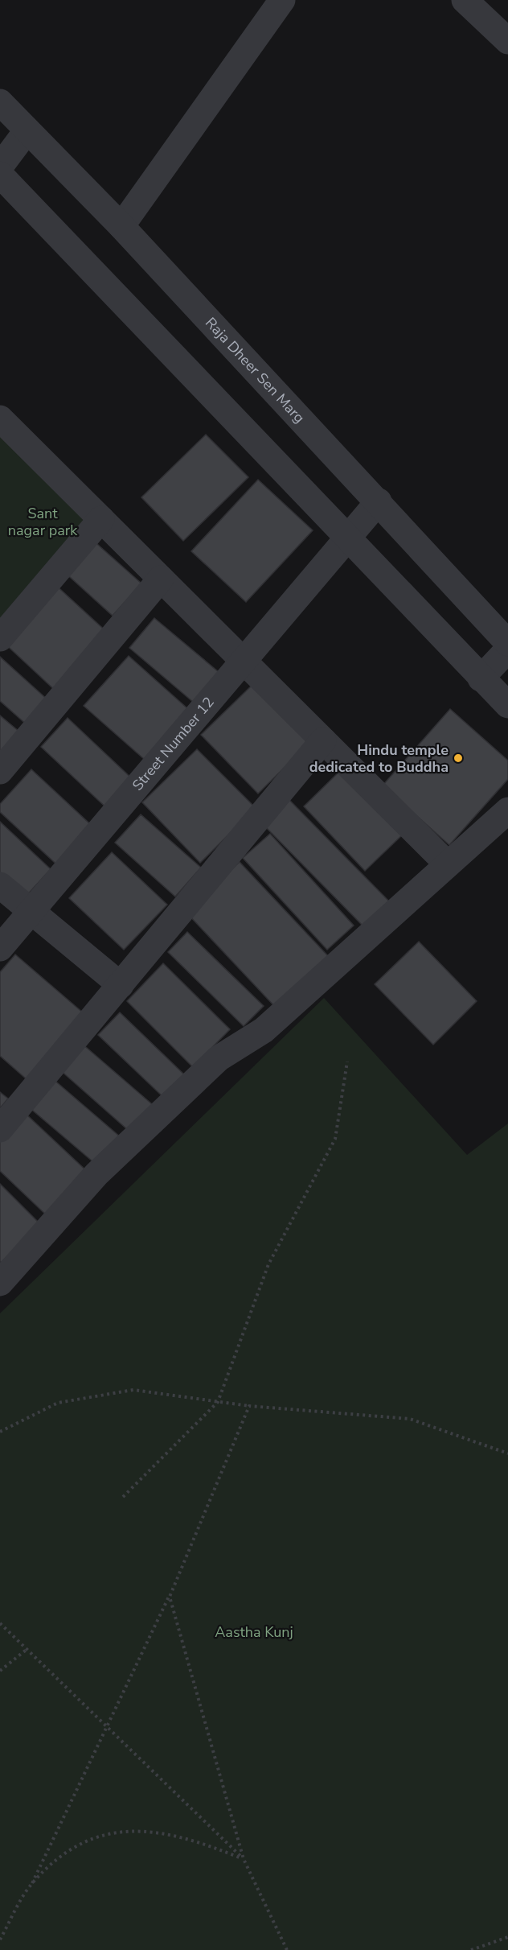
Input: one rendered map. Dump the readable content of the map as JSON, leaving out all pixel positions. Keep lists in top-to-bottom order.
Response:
{
  "streets": {
    "street": ["Raja Dheer Sen Marg", "Street Number 12"]
  },
  "crossings": [
    ["Raja Dheer Sen Marg", "Street Number 12"]
  ],
  "parks": ["Sant nagar park", "Aastha Kunj"],
  "places": ["Hindu temple dedicated to Buddha"]
}
